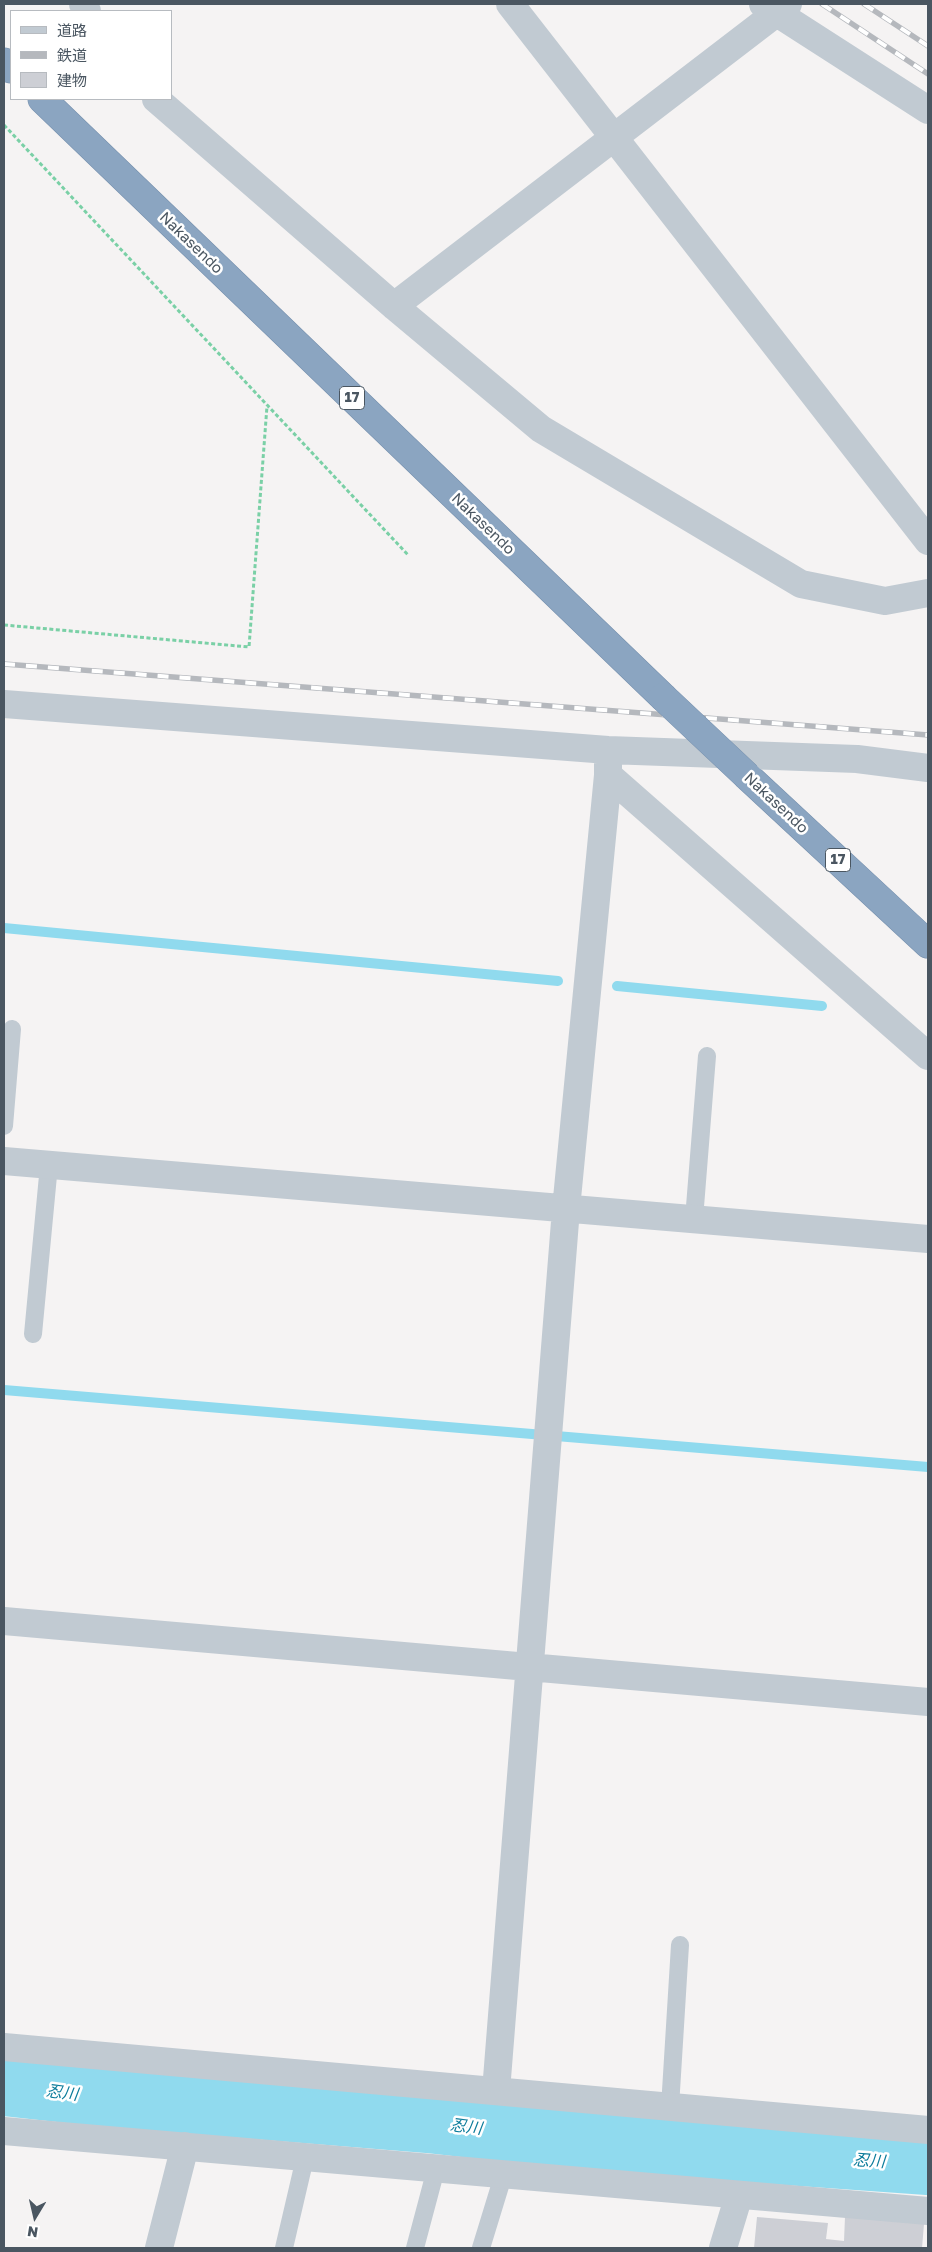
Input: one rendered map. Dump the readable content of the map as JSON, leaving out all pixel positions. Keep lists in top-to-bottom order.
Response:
{
  "streets": {
    "highway": ["Nakasendo", "17"]
  },
  "water": ["忍川"],
  "legend": ["道路", "鉄道", "建物"],
  "north": "bottom"
}
